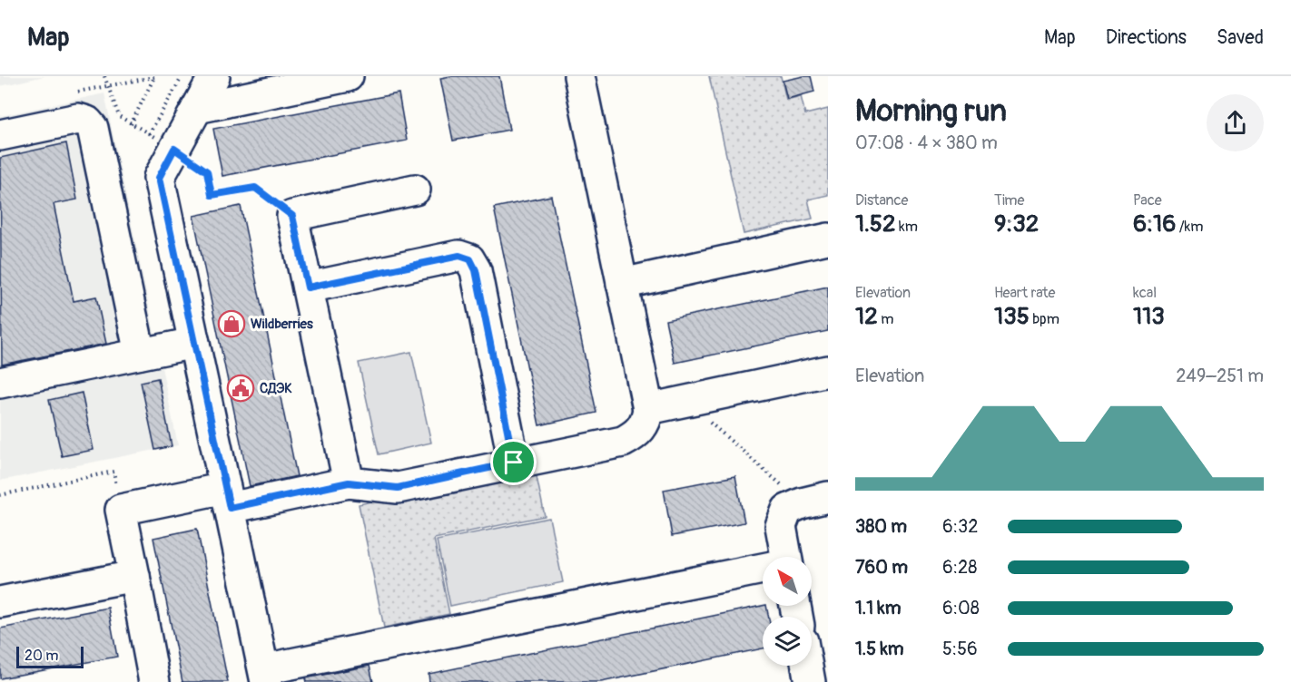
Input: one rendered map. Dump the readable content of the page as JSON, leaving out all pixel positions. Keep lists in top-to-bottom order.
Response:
{
  "places": {
    "shop": ["Wildberries"],
    "public building": ["СДЭК"]
  },
  "scale_bar": "20 m",
  "north": "top left",
  "page": {
    "header": "Map",
    "nav": ["Map", "Directions", "Saved"],
    "heading": ["Morning run", "07:08 · 4 × 380 m"],
    "stats": [
      ["Distance", "1.52 km"],
      ["Time", "9:32"],
      ["Pace", "6:16 /km"],
      ["Elevation", "12 m"],
      ["Heart rate", "135 bpm"],
      ["kcal", "113"]
    ],
    "chart": ["Elevation", "249–251 m"],
    "list": [
      {
        "name": "380 m",
        "note": "6:32"
      },
      {
        "name": "760 m",
        "note": "6:28"
      },
      {
        "name": "1.1 km",
        "note": "6:08"
      },
      {
        "name": "1.5 km",
        "note": "5:56"
      }
    ],
    "scale": "20 m"
  }
}
